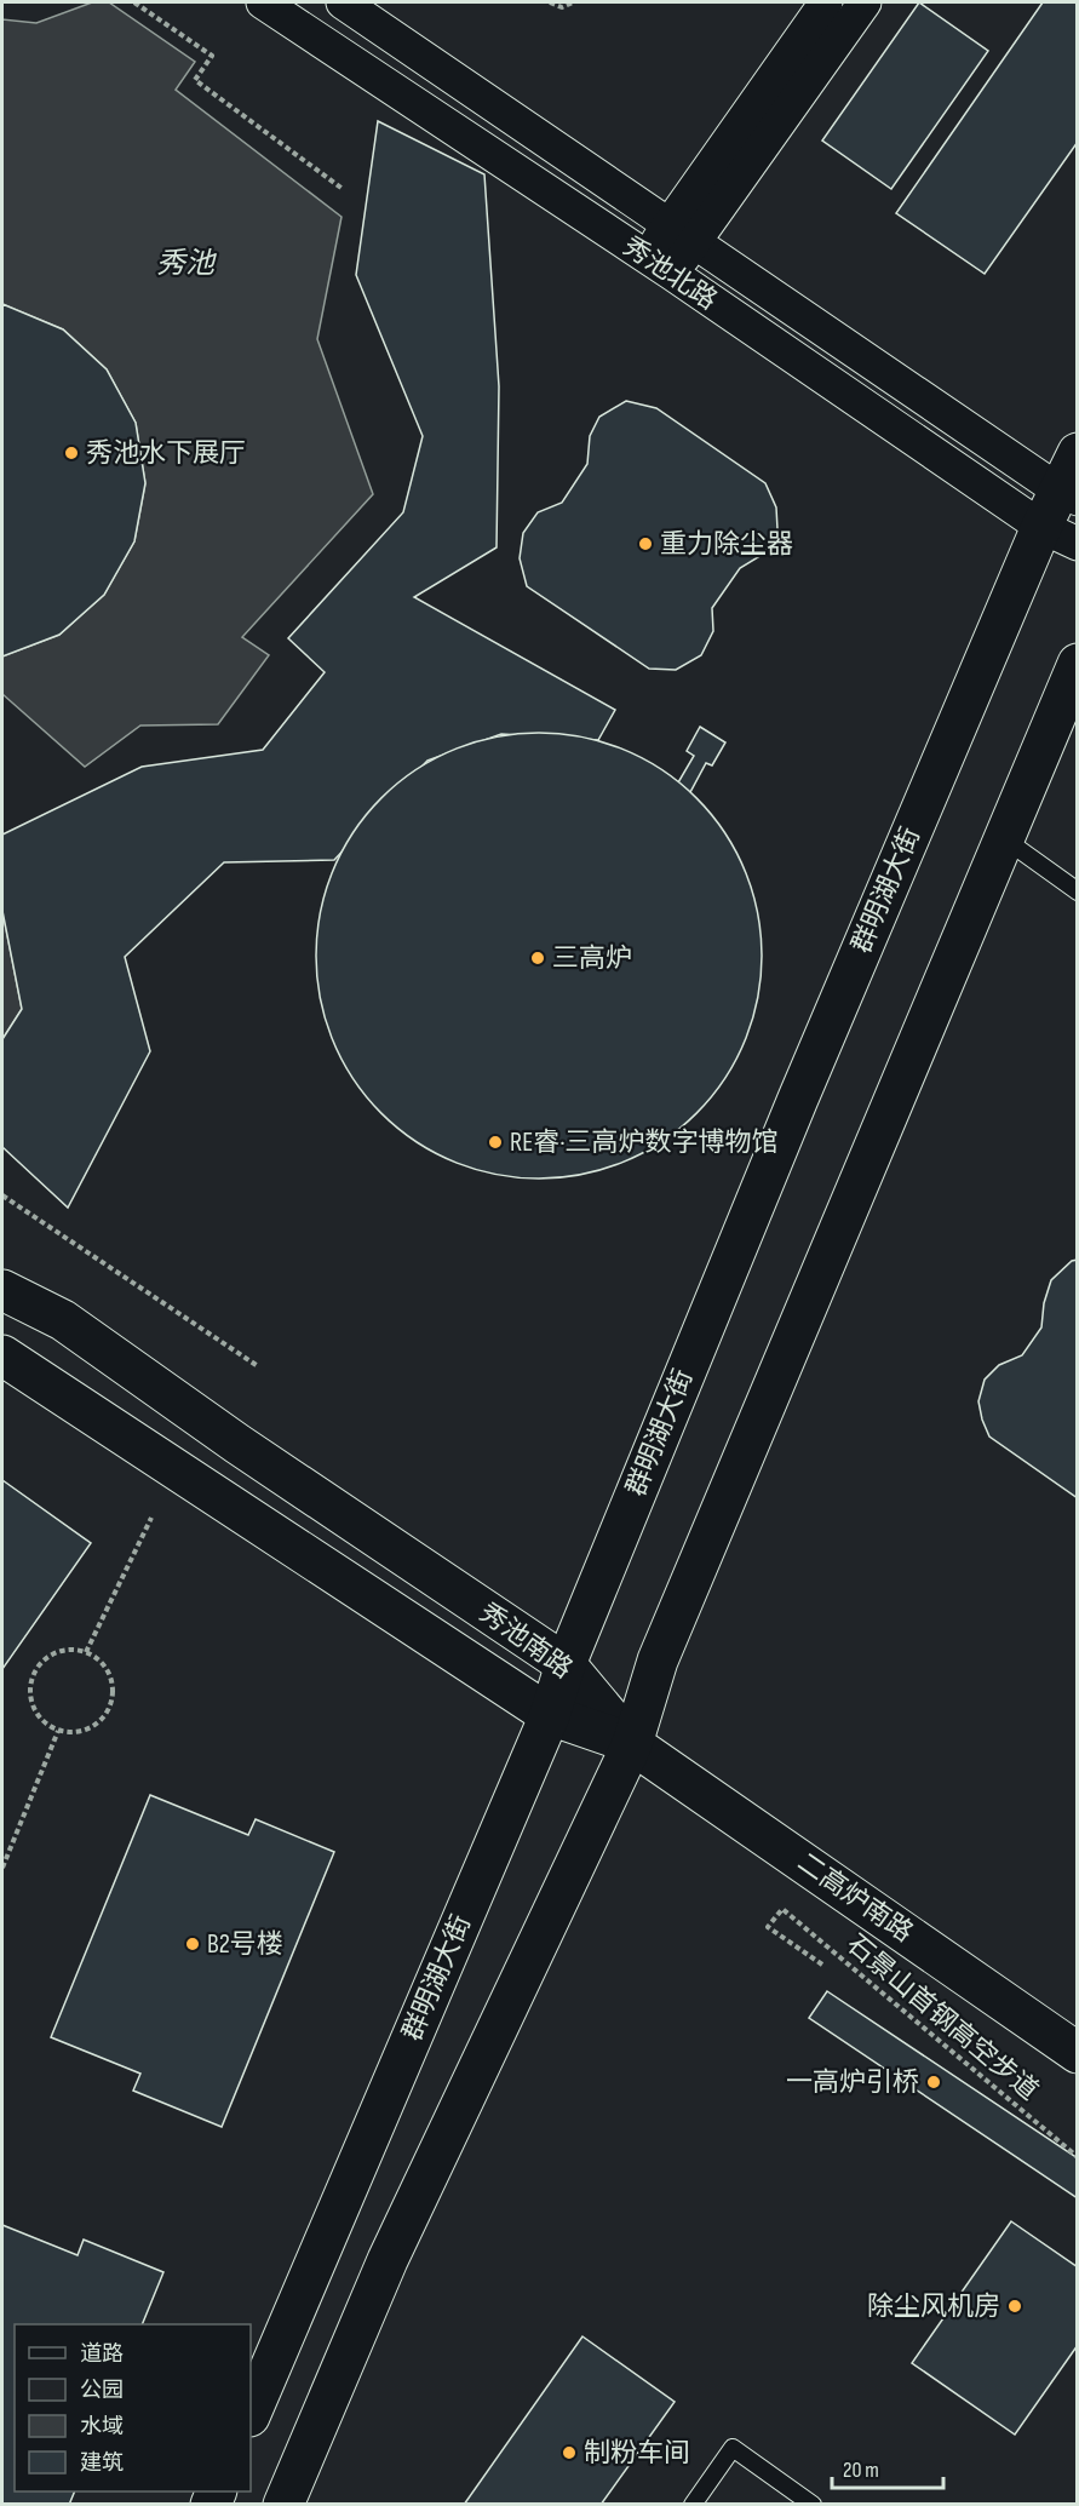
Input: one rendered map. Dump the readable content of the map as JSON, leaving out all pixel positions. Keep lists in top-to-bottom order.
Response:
{
  "streets": {
    "main road": ["群明湖大街", "秀池南路", "二高炉南路"],
    "street": ["秀池北路"],
    "path": ["石景山首钢高空步道"]
  },
  "crossings": [
    ["秀池北路", "群明湖大街"],
    ["群明湖大街", "秀池南路"],
    ["秀池南路", "二高炉南路"]
  ],
  "water": ["秀池"],
  "places": [
    "秀池水下展厅",
    "重力除尘器",
    "三高炉",
    "RE睿·三高炉数字博物馆",
    "B2号楼",
    "一高炉引桥",
    "除尘风机房",
    "制粉车间"
  ],
  "legend": [
    "道路",
    "公园",
    "水域",
    "建筑"
  ],
  "scale_bar": "20 m"
}
